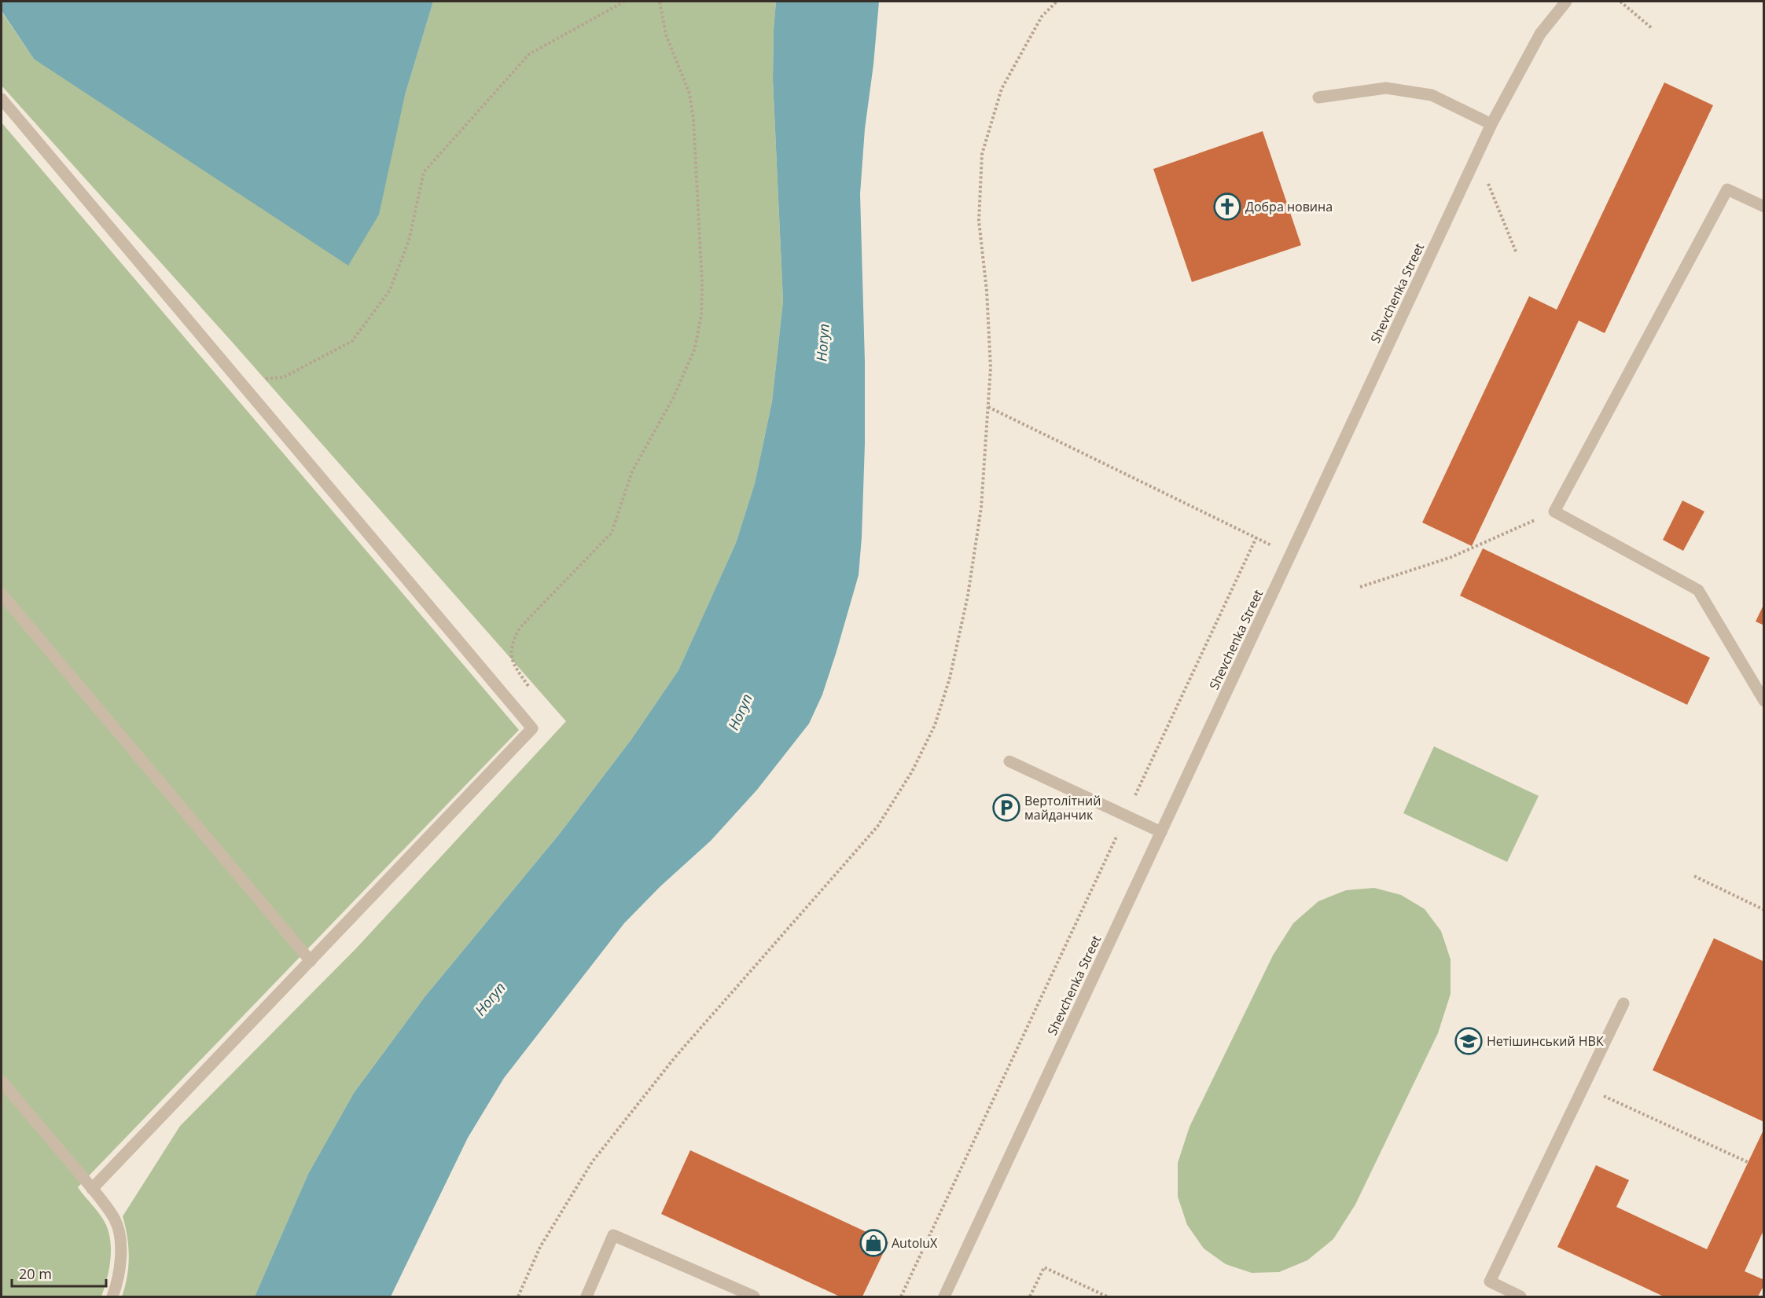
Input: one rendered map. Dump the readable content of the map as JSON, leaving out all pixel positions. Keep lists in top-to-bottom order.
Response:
{
  "streets": {
    "street": ["Shevchenka Street"]
  },
  "water": ["Horyn"],
  "places": {
    "church": ["Добра новина"],
    "parking": ["Вертолітний майданчик"],
    "school or university": ["Нетішинський НВК"],
    "shop": ["AutoluX"]
  },
  "scale_bar": "20 m"
}
